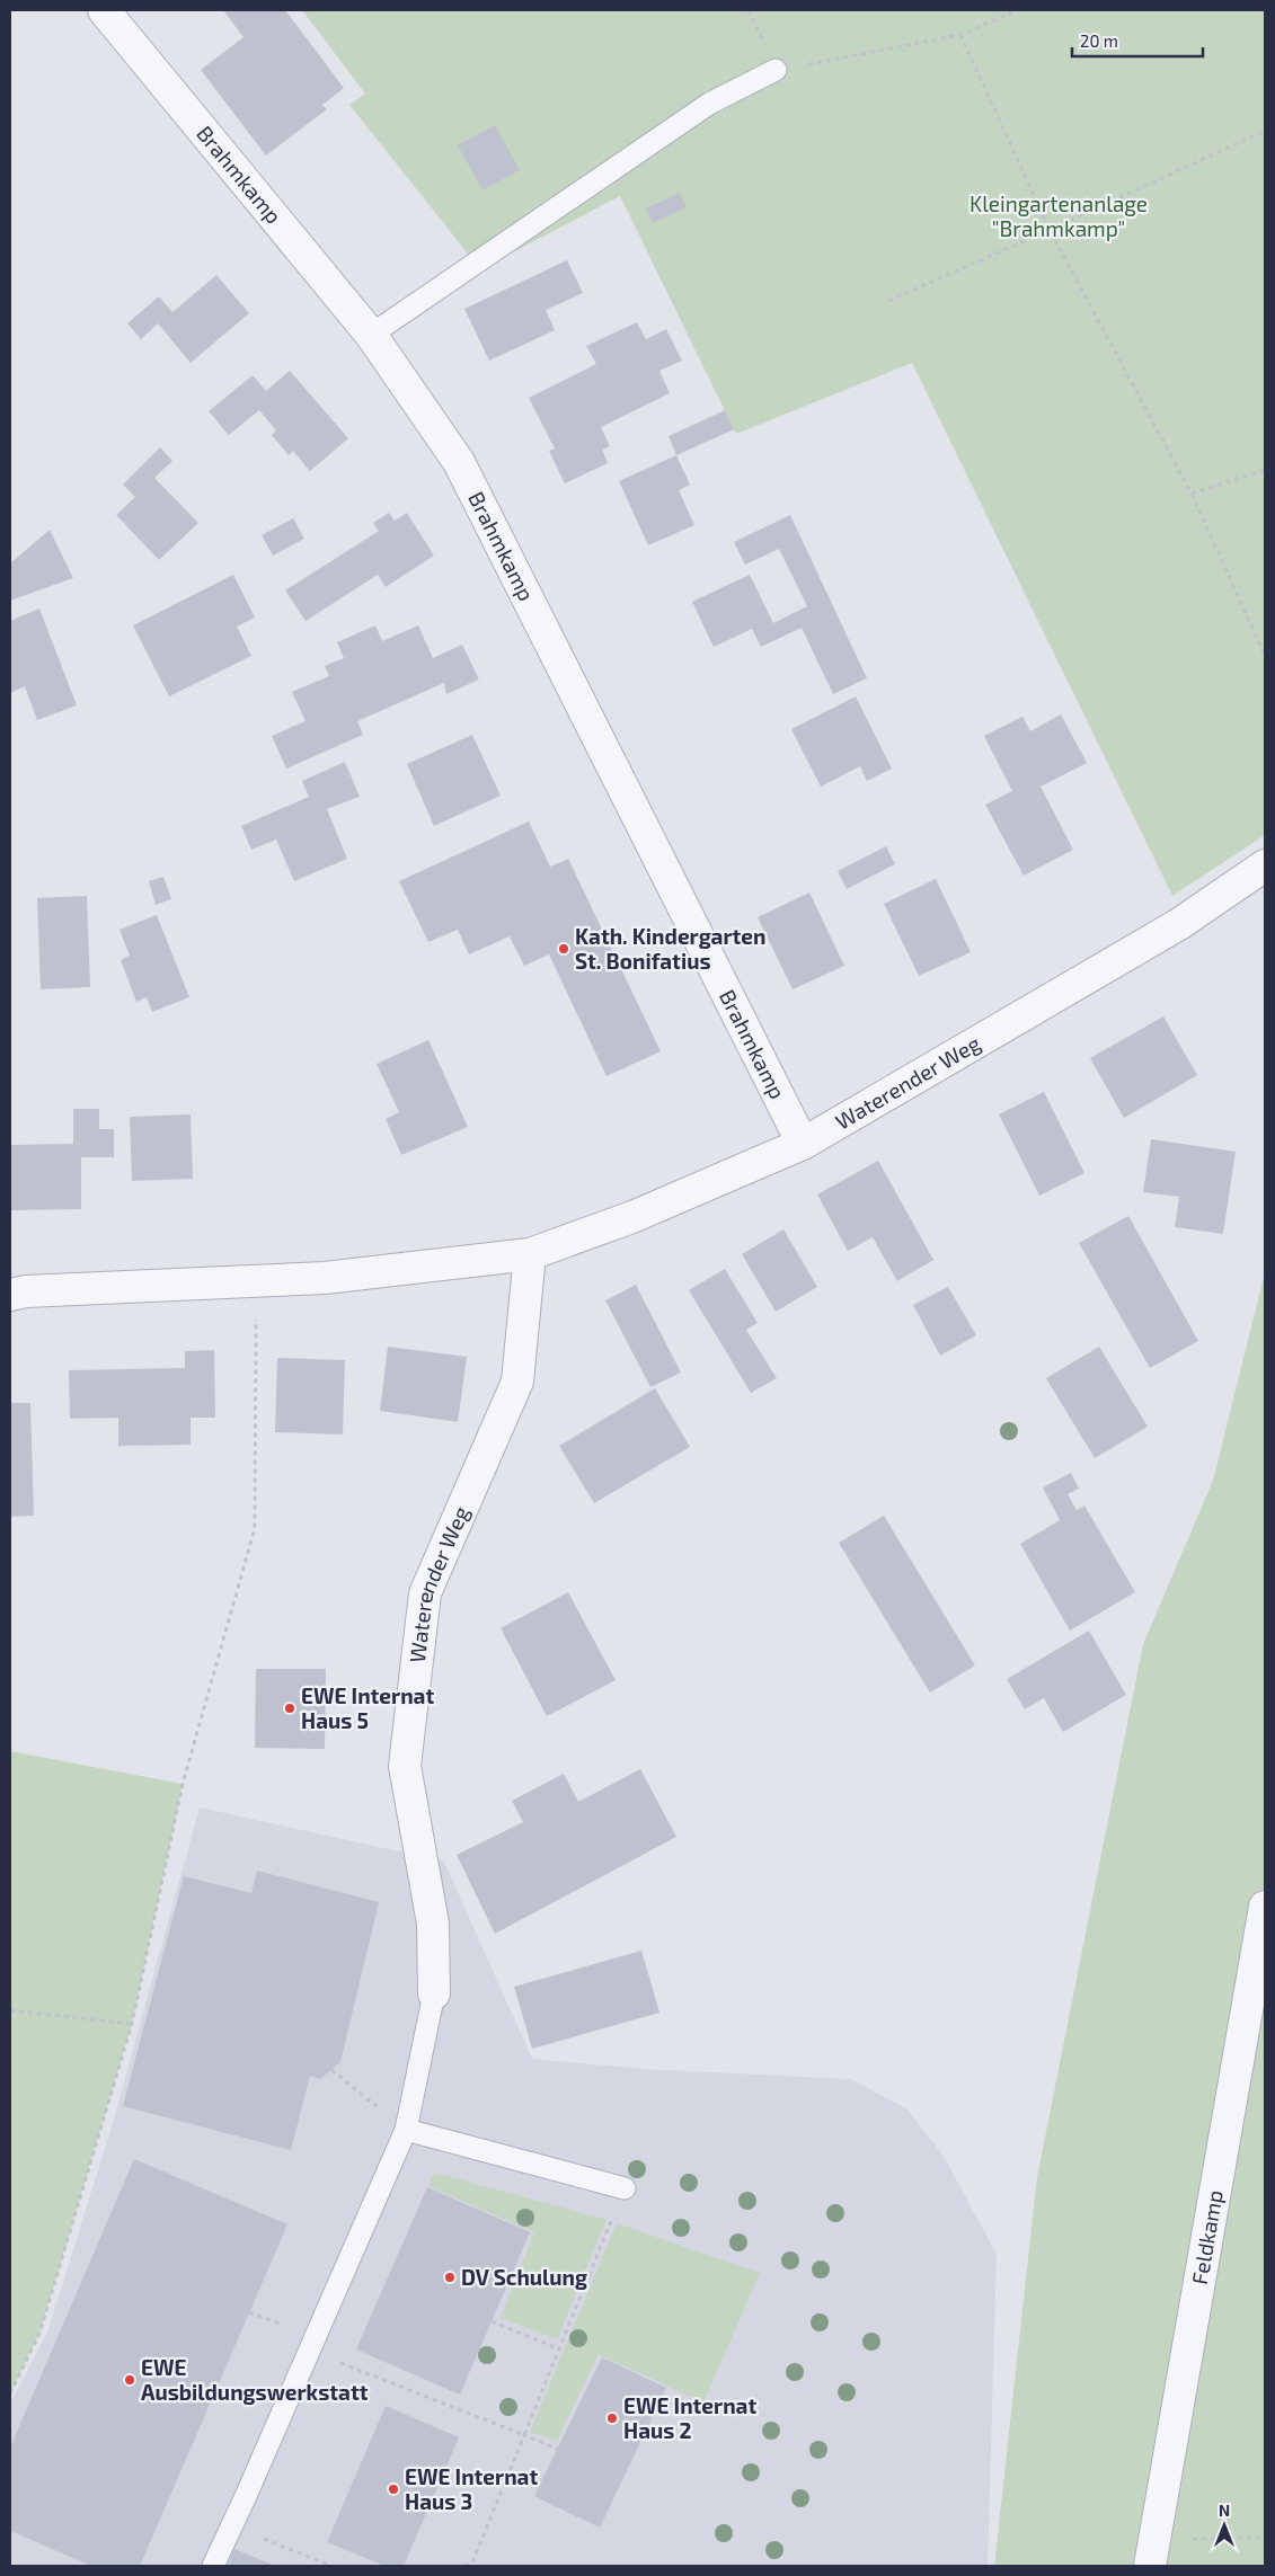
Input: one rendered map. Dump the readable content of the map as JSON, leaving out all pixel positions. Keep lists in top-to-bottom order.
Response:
{
  "streets": {
    "street": ["Brahmkamp", "Waterender Weg", "Feldkamp"]
  },
  "crossings": [
    ["Brahmkamp", "Waterender Weg"]
  ],
  "parks": ["Kleingartenanlage \"Brahmkamp\""],
  "places": [
    "Kath. Kindergarten St. Bonifatius",
    "EWE Internat Haus 5",
    "DV Schulung",
    "EWE Ausbildungswerkstatt",
    "EWE Internat Haus 2",
    "EWE Internat Haus 3"
  ],
  "scale_bar": "20 m",
  "north": "top"
}
